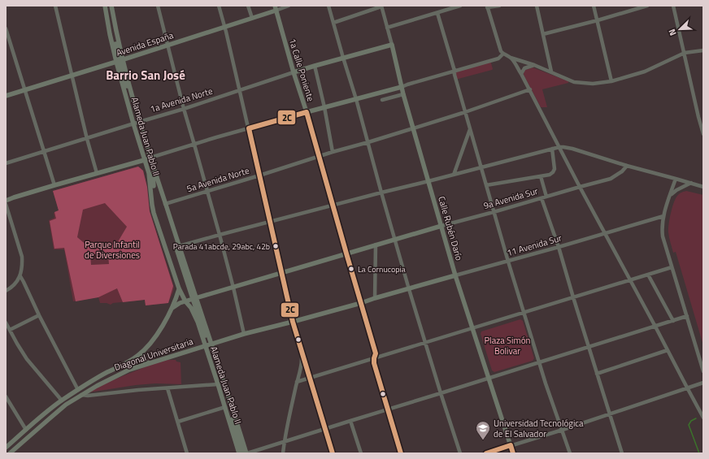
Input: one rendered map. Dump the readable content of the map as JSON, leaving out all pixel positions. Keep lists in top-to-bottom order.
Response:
{
  "streets": {
    "main road": [
      "Avenida España",
      "1a Calle Poniente",
      "1a Avenida Norte",
      "Alameda Juan Pablo II",
      "9a Avenida Sur",
      "Calle Rubén Darío",
      "11 Avenida Sur",
      "Diagonal Universitaria"
    ],
    "street": ["5a Avenida Norte"]
  },
  "crossings": [
    ["Avenida España", "1a Calle Poniente"],
    ["Avenida España", "Alameda Juan Pablo II"],
    ["1a Calle Poniente", "1a Avenida Norte"],
    ["1a Calle Poniente", "5a Avenida Norte"],
    ["1a Calle Poniente", "9a Avenida Sur"],
    ["1a Calle Poniente", "11 Avenida Sur"],
    ["1a Avenida Norte", "Alameda Juan Pablo II"],
    ["1a Avenida Norte", "Calle Rubén Darío"],
    ["Alameda Juan Pablo II", "5a Avenida Norte"],
    ["Alameda Juan Pablo II", "9a Avenida Sur"],
    ["Alameda Juan Pablo II", "Diagonal Universitaria"],
    ["5a Avenida Norte", "Calle Rubén Darío"],
    ["9a Avenida Sur", "Calle Rubén Darío"],
    ["9a Avenida Sur", "Diagonal Universitaria"],
    ["Calle Rubén Darío", "11 Avenida Sur"],
    ["11 Avenida Sur", "Diagonal Universitaria"]
  ],
  "districts": ["Barrio San José"],
  "parks": ["Parque Infantil de Diversiones", "Plaza Simón Bolivar"],
  "places": {
    "other": ["Parada 41abcde, 29abc, 42b", "La Cornucopia"],
    "school or university": ["Universidad Tecnológica de El Salvador"]
  },
  "lines": ["transit line 2C"],
  "north": "bottom left"
}
